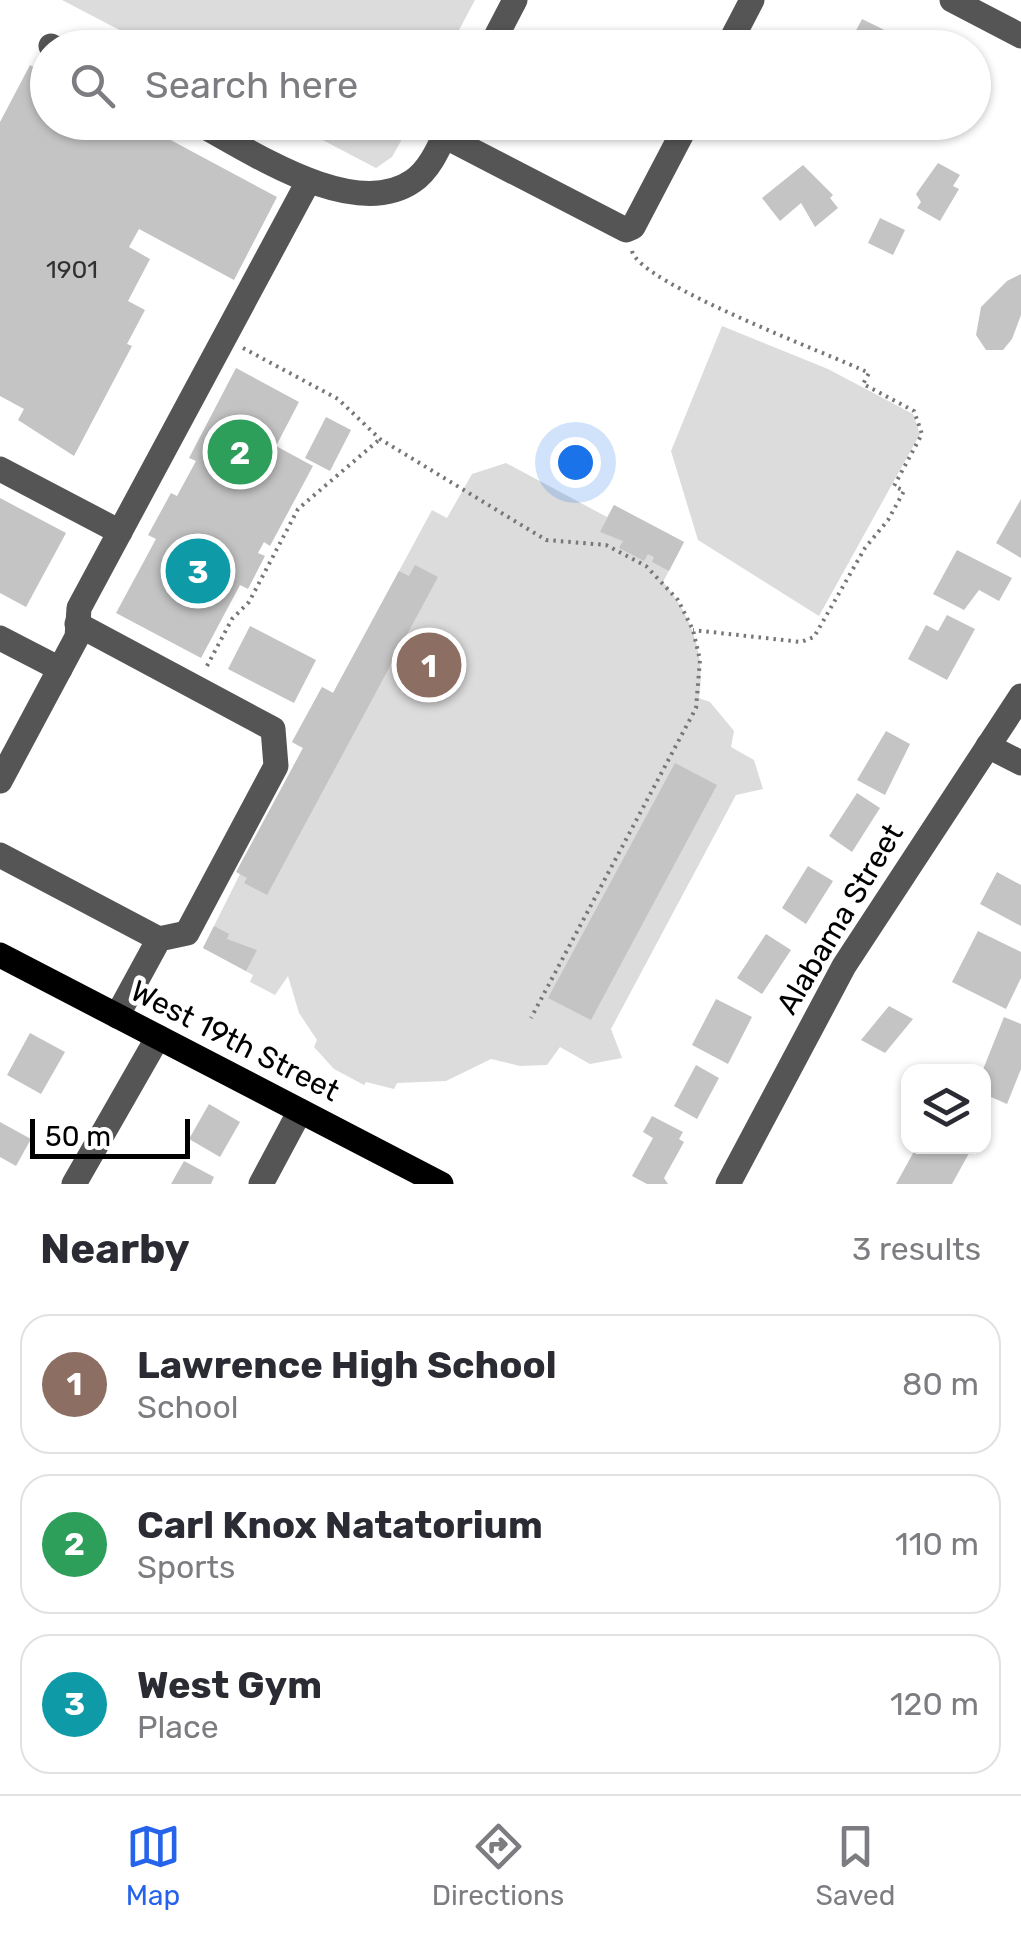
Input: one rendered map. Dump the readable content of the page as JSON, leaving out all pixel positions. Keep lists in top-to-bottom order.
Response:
{
  "streets": {
    "main road": ["West 19th Street"],
    "street": ["Alabama Street"]
  },
  "house_numbers": ["1901"],
  "scale_bar": "50 m",
  "page": {
    "search": "Search here",
    "pins": ["2", "3", "1"],
    "scale": "50 m",
    "heading": ["Nearby", "3 results"],
    "list": [
      {
        "mark": "1",
        "name": "Lawrence High School",
        "note": "School",
        "value": "80 m"
      },
      {
        "mark": "2",
        "name": "Carl Knox Natatorium",
        "note": "Sports",
        "value": "110 m"
      },
      {
        "mark": "3",
        "name": "West Gym",
        "note": "Place",
        "value": "120 m"
      }
    ],
    "nav": ["Map", "Directions", "Saved"]
  }
}
